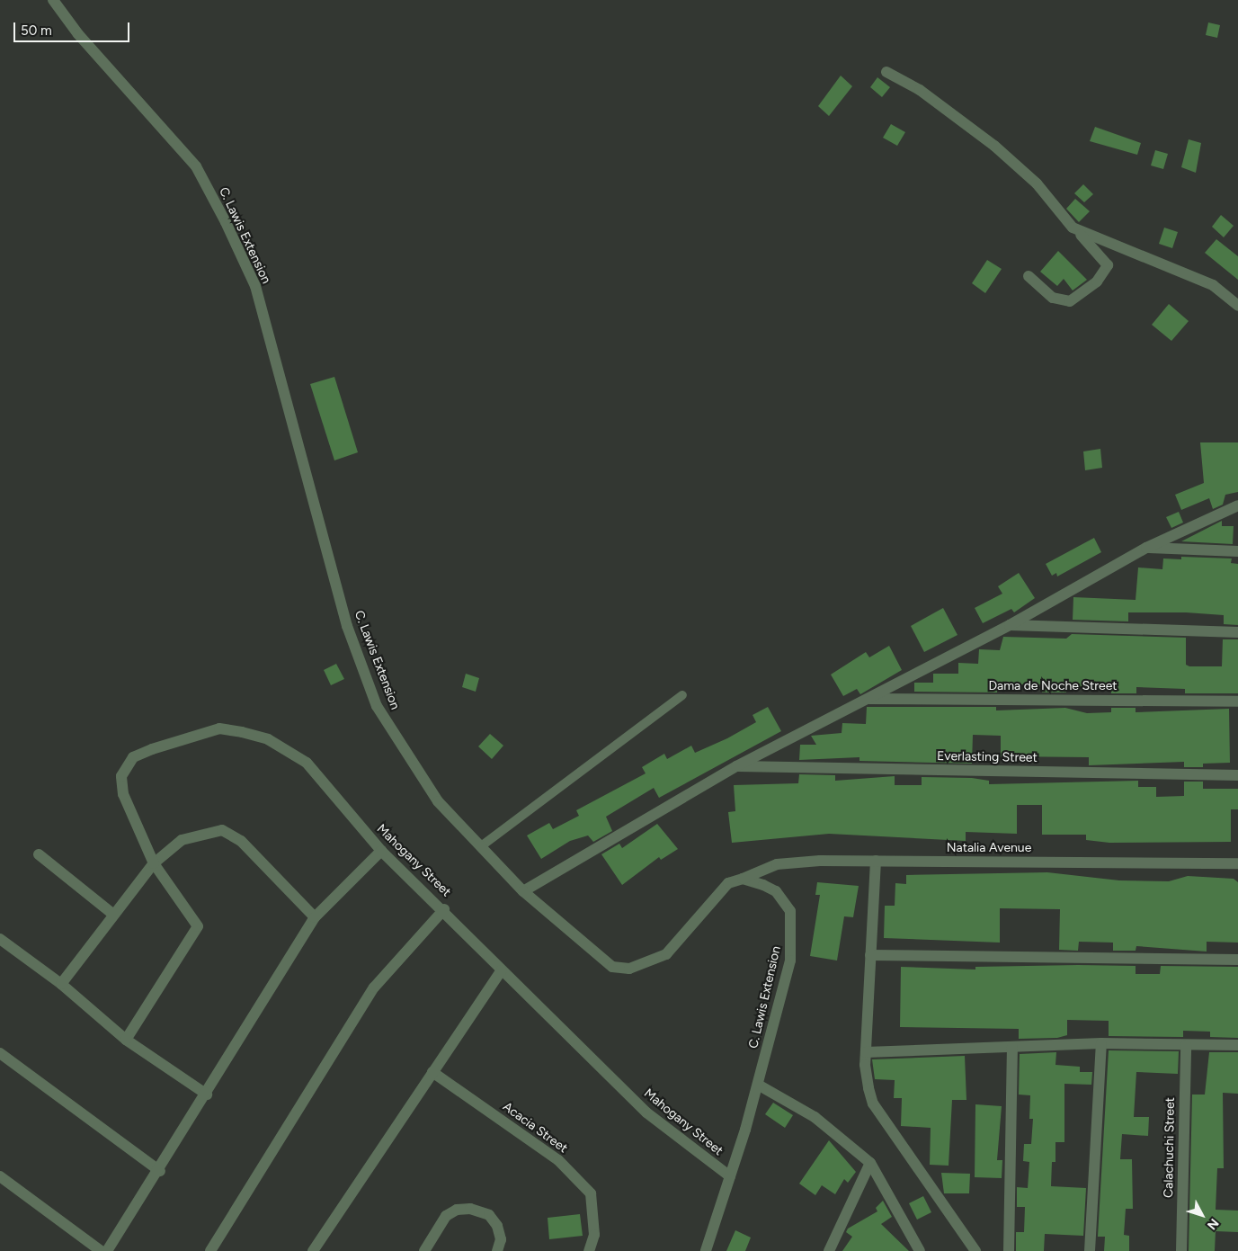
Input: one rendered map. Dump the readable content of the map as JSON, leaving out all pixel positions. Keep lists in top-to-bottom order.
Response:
{
  "streets": {
    "street": [
      "C. Lawis Extension",
      "Dama de Noche Street",
      "Everlasting Street",
      "Natalia Avenue",
      "Mahogany Street",
      "Acacia Street",
      "Calachuchi Street"
    ]
  },
  "crossings": [
    ["C. Lawis Extension", "Natalia Avenue"],
    ["C. Lawis Extension", "Mahogany Street"]
  ],
  "scale_bar": "50 m",
  "north": "bottom right"
}
